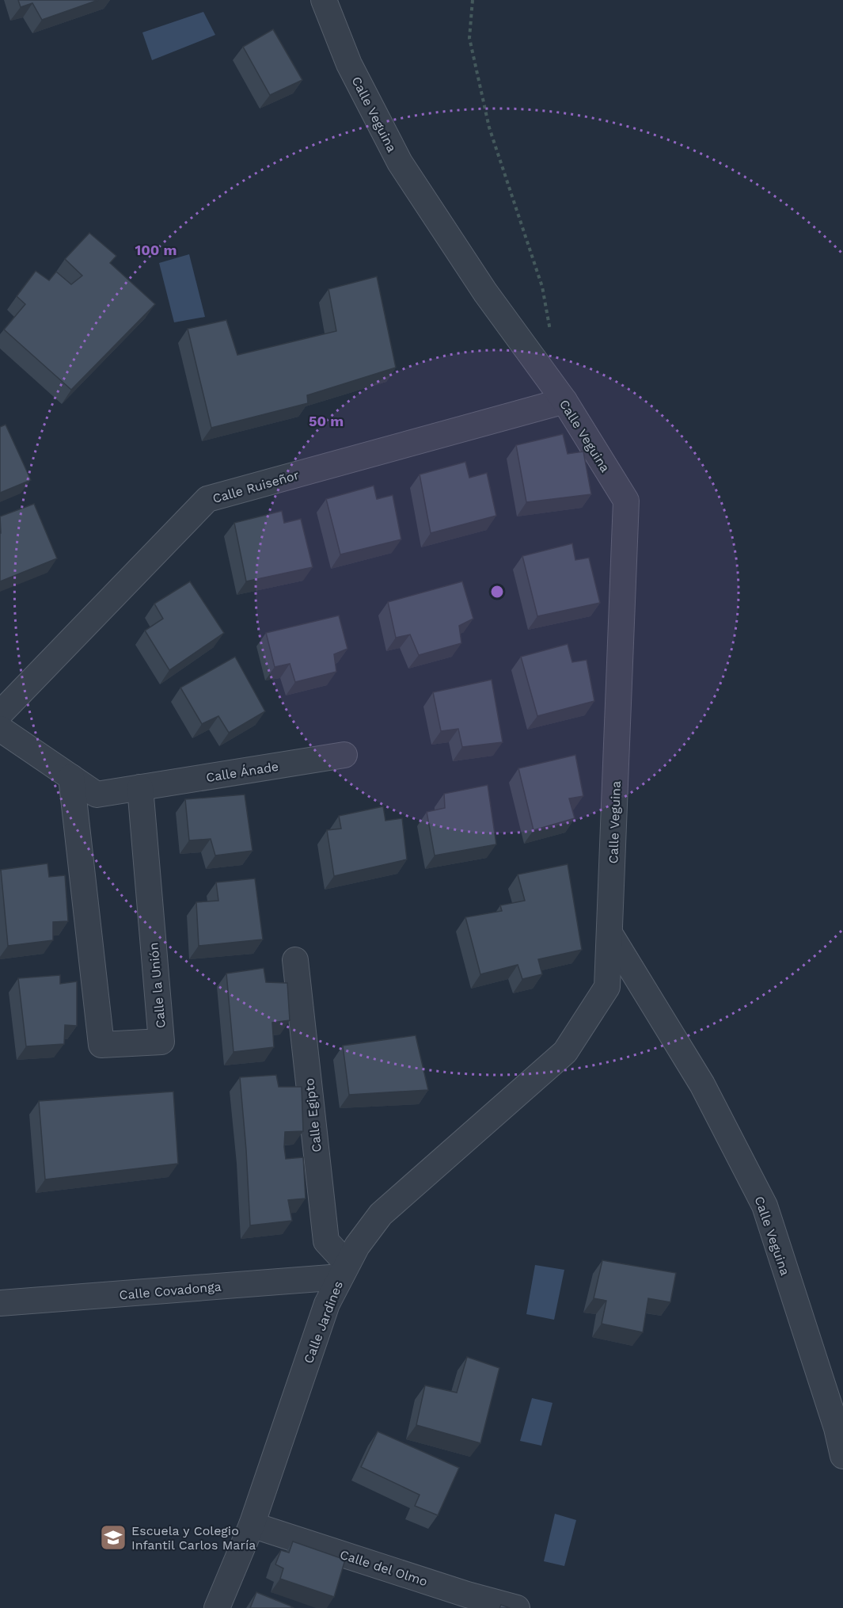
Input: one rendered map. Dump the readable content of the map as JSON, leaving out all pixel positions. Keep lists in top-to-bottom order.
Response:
{
  "streets": {
    "street": [
      "Calle Veguina",
      "Calle Ruiseñor",
      "Calle Ánade",
      "Calle la Unión",
      "Calle Egipto",
      "Calle Covadonga",
      "Calle Jardines",
      "Calle del Olmo"
    ]
  },
  "crossings": [
    ["Calle Veguina", "Calle Ruiseñor"],
    ["Calle Veguina", "Calle Jardines"],
    ["Calle Ánade", "Calle la Unión"],
    ["Calle Egipto", "Calle Covadonga"],
    ["Calle Egipto", "Calle Jardines"],
    ["Calle Covadonga", "Calle Jardines"],
    ["Calle Jardines", "Calle del Olmo"]
  ],
  "places": {
    "school or university": ["Escuela y Colegio Infantil Carlos María"]
  },
  "rings": ["100 m", "50 m"]
}
